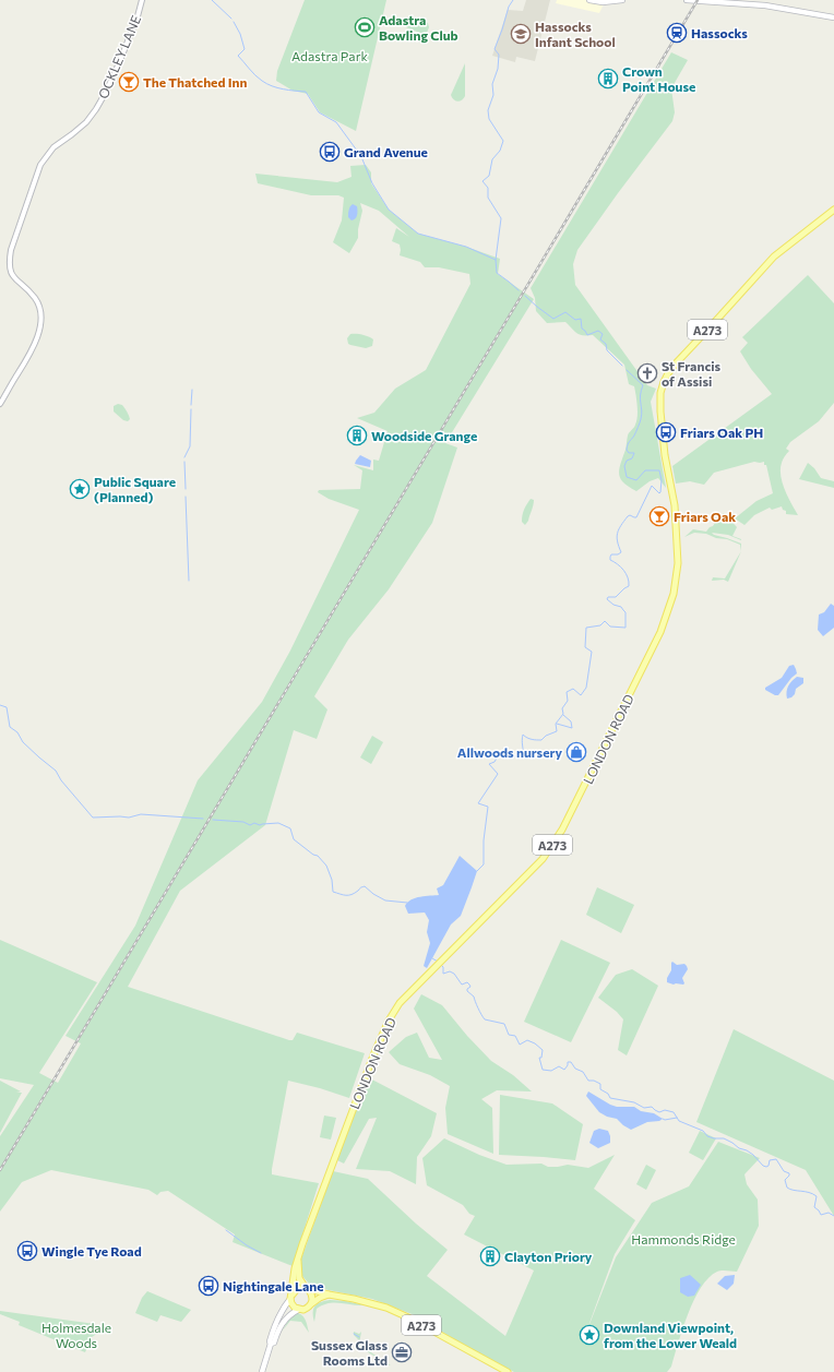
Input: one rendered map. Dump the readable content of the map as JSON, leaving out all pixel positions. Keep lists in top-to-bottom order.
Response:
{
  "streets": {
    "main road": ["A273", "LONDON ROAD"],
    "street": ["OCKLEY LANE"]
  },
  "crossings": [
    ["A273", "LONDON ROAD"]
  ],
  "parks": ["Adastra Park", "Hammonds Ridge", "Holmesdale Woods"],
  "places": {
    "sports": ["Adastra Bowling Club"],
    "station": ["Hassocks"],
    "school or university": ["Hassocks Infant School"],
    "building": ["Crown Point House", "Woodside Grange", "Clayton Priory"],
    "bar": ["The Thatched Inn", "Friars Oak"],
    "bus stop": [
      "Grand Avenue",
      "Friars Oak PH",
      "Wingle Tye Road",
      "Nightingale Lane"
    ],
    "church": ["St Francis of Assisi"],
    "place": ["Public Square (Planned)", "Downland Viewpoint, from the Lower Weald"],
    "shop": ["Allwoods nursery"],
    "office": ["Sussex Glass Rooms Ltd"]
  }
}
